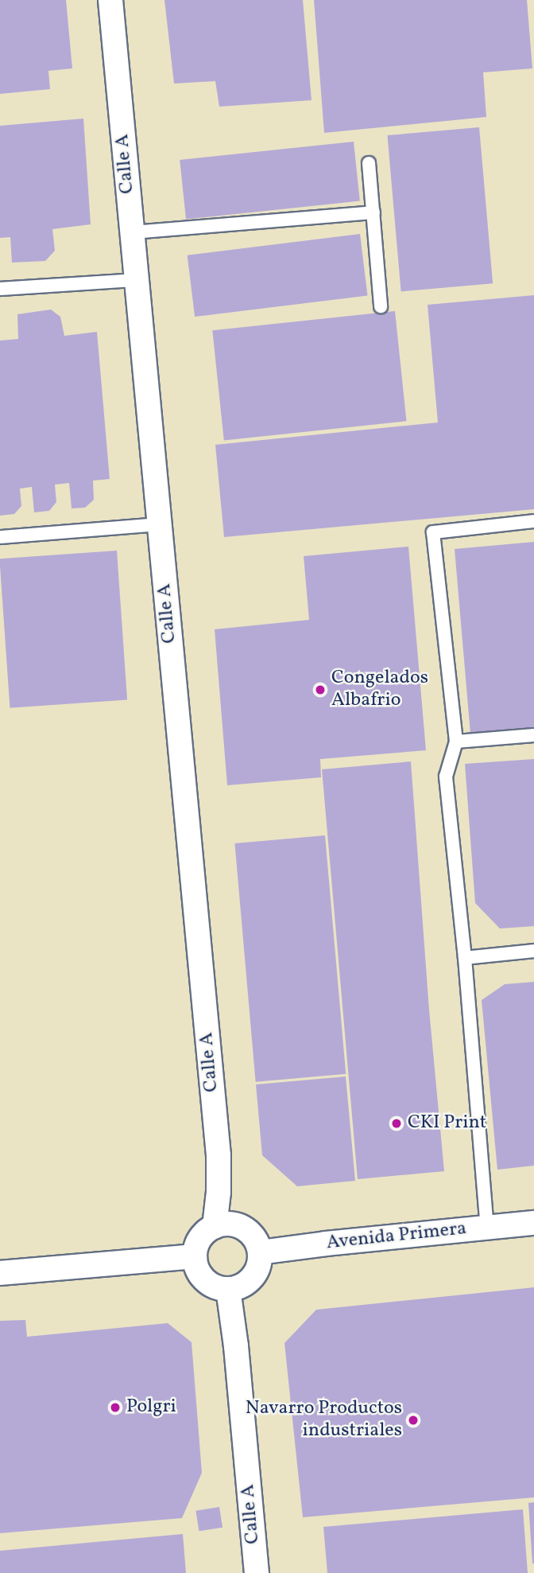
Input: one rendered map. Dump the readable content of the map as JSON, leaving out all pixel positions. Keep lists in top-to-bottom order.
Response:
{
  "streets": {
    "street": ["Calle A", "Avenida Primera"]
  },
  "crossings": [
    ["Calle A", "Avenida Primera"]
  ],
  "places": [
    "Congelados Albafrio",
    "CKI Print",
    "Polgri",
    "Navarro Productos industriales"
  ]
}
